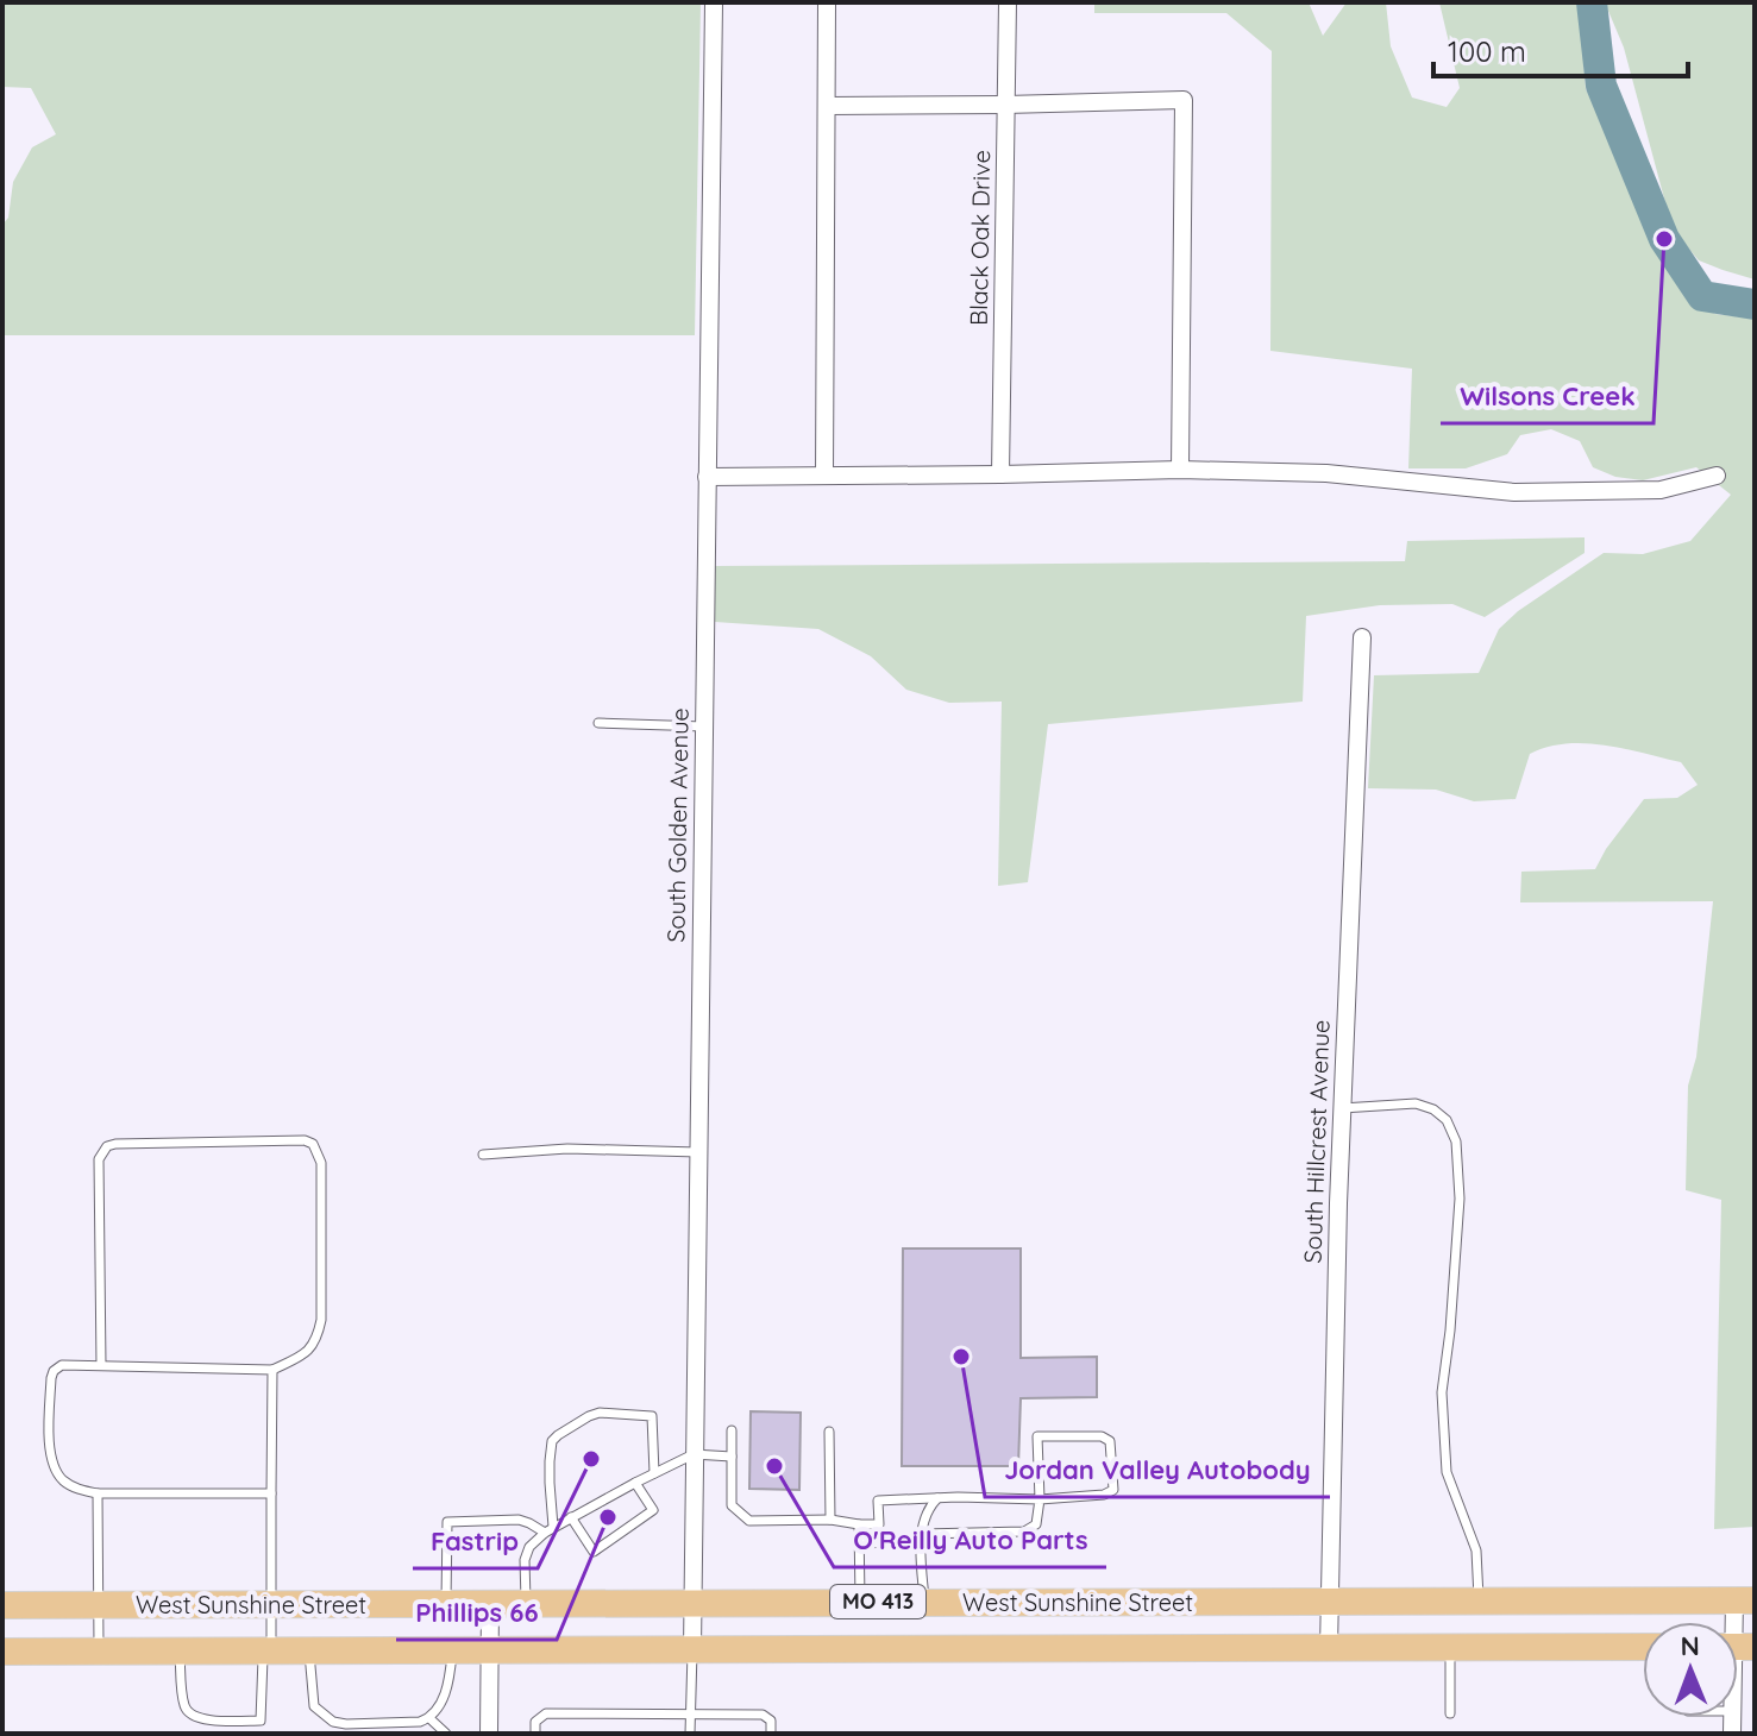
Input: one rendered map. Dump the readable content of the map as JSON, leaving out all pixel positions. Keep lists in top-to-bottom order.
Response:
{
  "streets": {
    "main road": ["MO 413", "West Sunshine Street"],
    "street": ["Black Oak Drive", "South Golden Avenue", "South Hillcrest Avenue"]
  },
  "crossings": [
    ["South Golden Avenue", "West Sunshine Street"],
    ["South Hillcrest Avenue", "West Sunshine Street"]
  ],
  "places": [
    "Wilsons Creek",
    "Jordan Valley Autobody",
    "Fastrip",
    "O'Reilly Auto Parts",
    "Phillips 66"
  ],
  "scale_bar": "100 m",
  "north": "top"
}
